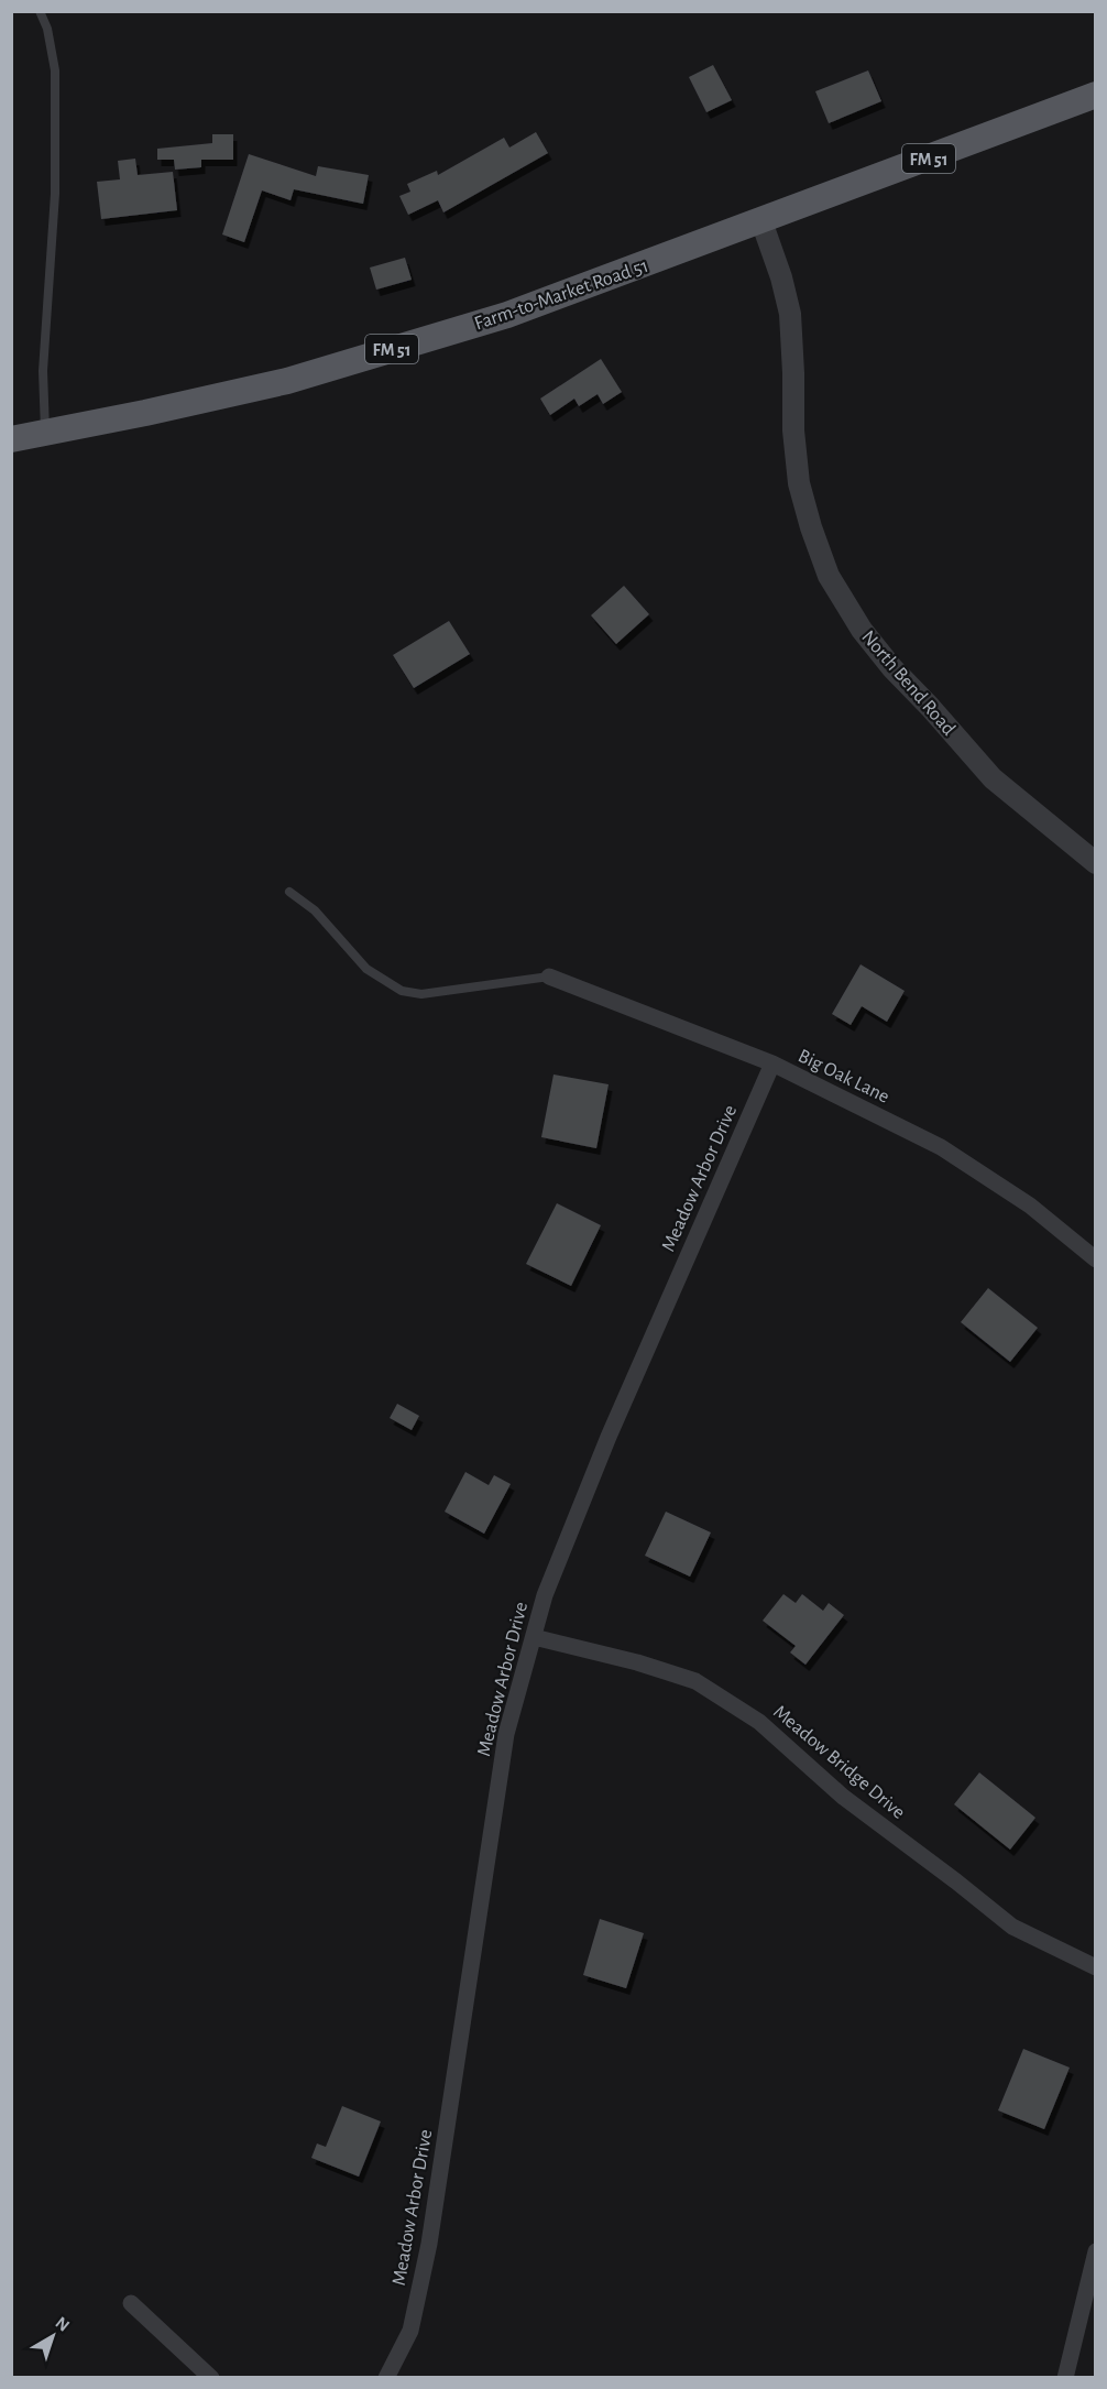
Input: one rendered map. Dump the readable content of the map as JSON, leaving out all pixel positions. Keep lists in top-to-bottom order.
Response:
{
  "streets": {
    "main road": ["FM 51", "Farm-to-Market Road 51"],
    "street": [
      "North Bend Road",
      "Big Oak Lane",
      "Meadow Arbor Drive",
      "Meadow Bridge Drive"
    ]
  },
  "crossings": [
    ["Farm-to-Market Road 51", "North Bend Road"],
    ["Big Oak Lane", "Meadow Arbor Drive"],
    ["Meadow Arbor Drive", "Meadow Bridge Drive"]
  ],
  "north": "top right"
}
